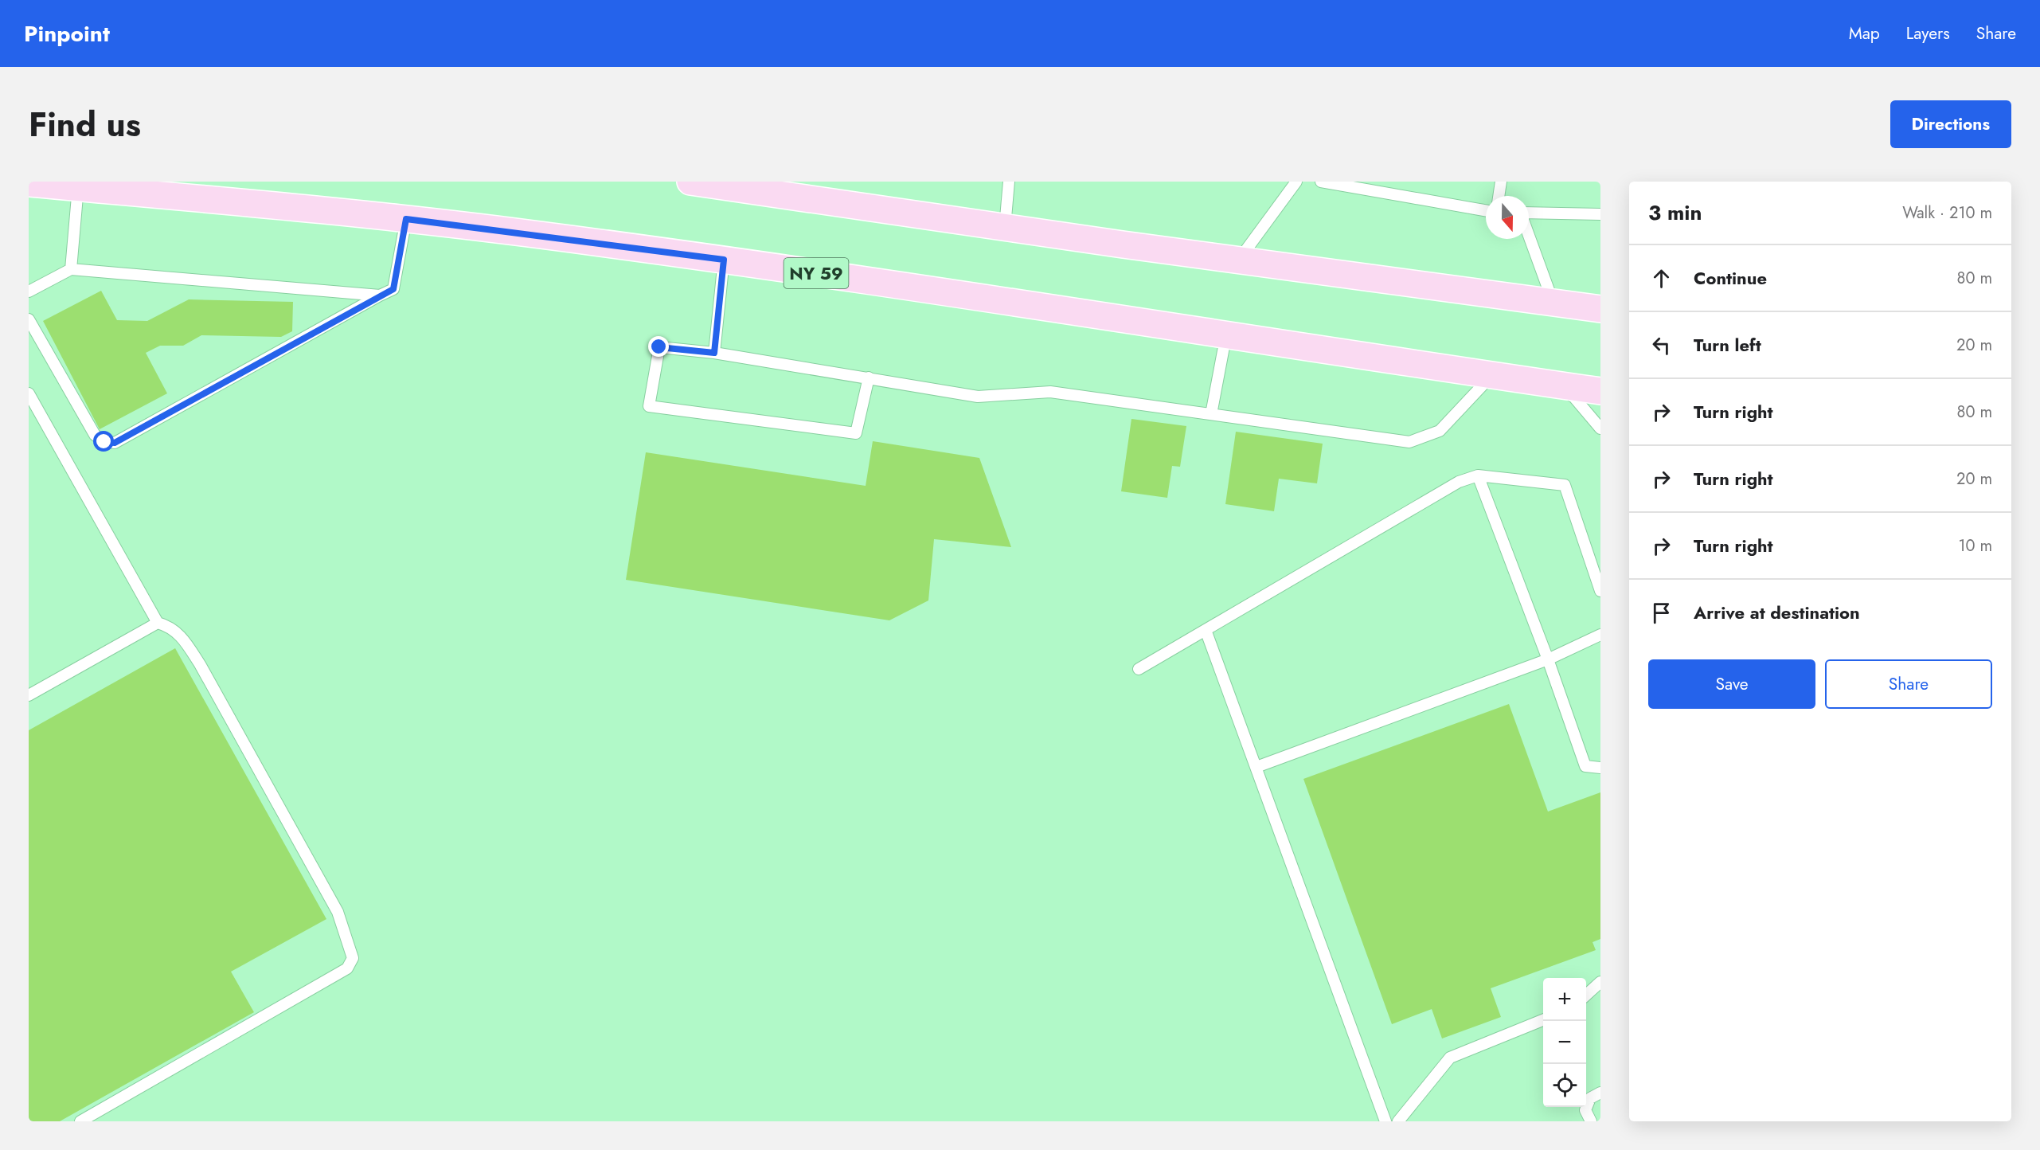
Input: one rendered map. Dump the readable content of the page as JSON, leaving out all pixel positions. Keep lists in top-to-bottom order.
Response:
{
  "streets": {
    "main road": ["NY 59"]
  },
  "north": "bottom",
  "page": {
    "header": "Pinpoint",
    "nav": ["Map", "Layers", "Share"],
    "title": "Find us",
    "buttons": [
      "Directions",
      ["Save", "Share"]
    ],
    "heading": ["3 min", "Walk · 210 m"],
    "list": [
      ["Continue", "80 m"],
      ["Turn left", "20 m"],
      ["Turn right", "80 m"],
      ["Turn right", "20 m"],
      ["Turn right", "10 m"],
      "Arrive at destination"
    ],
    "map_buttons": ["+", "−"]
  }
}
